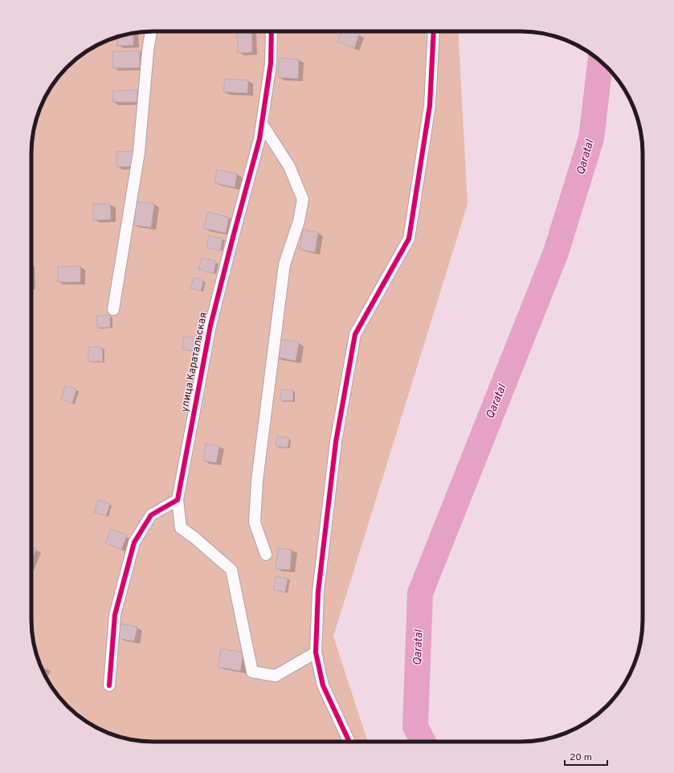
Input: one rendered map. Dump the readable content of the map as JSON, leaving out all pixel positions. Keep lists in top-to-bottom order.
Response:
{
  "streets": {
    "street": ["улица Каратальская"]
  },
  "water": ["Qaratal"],
  "scale_bar": "20 m"
}
